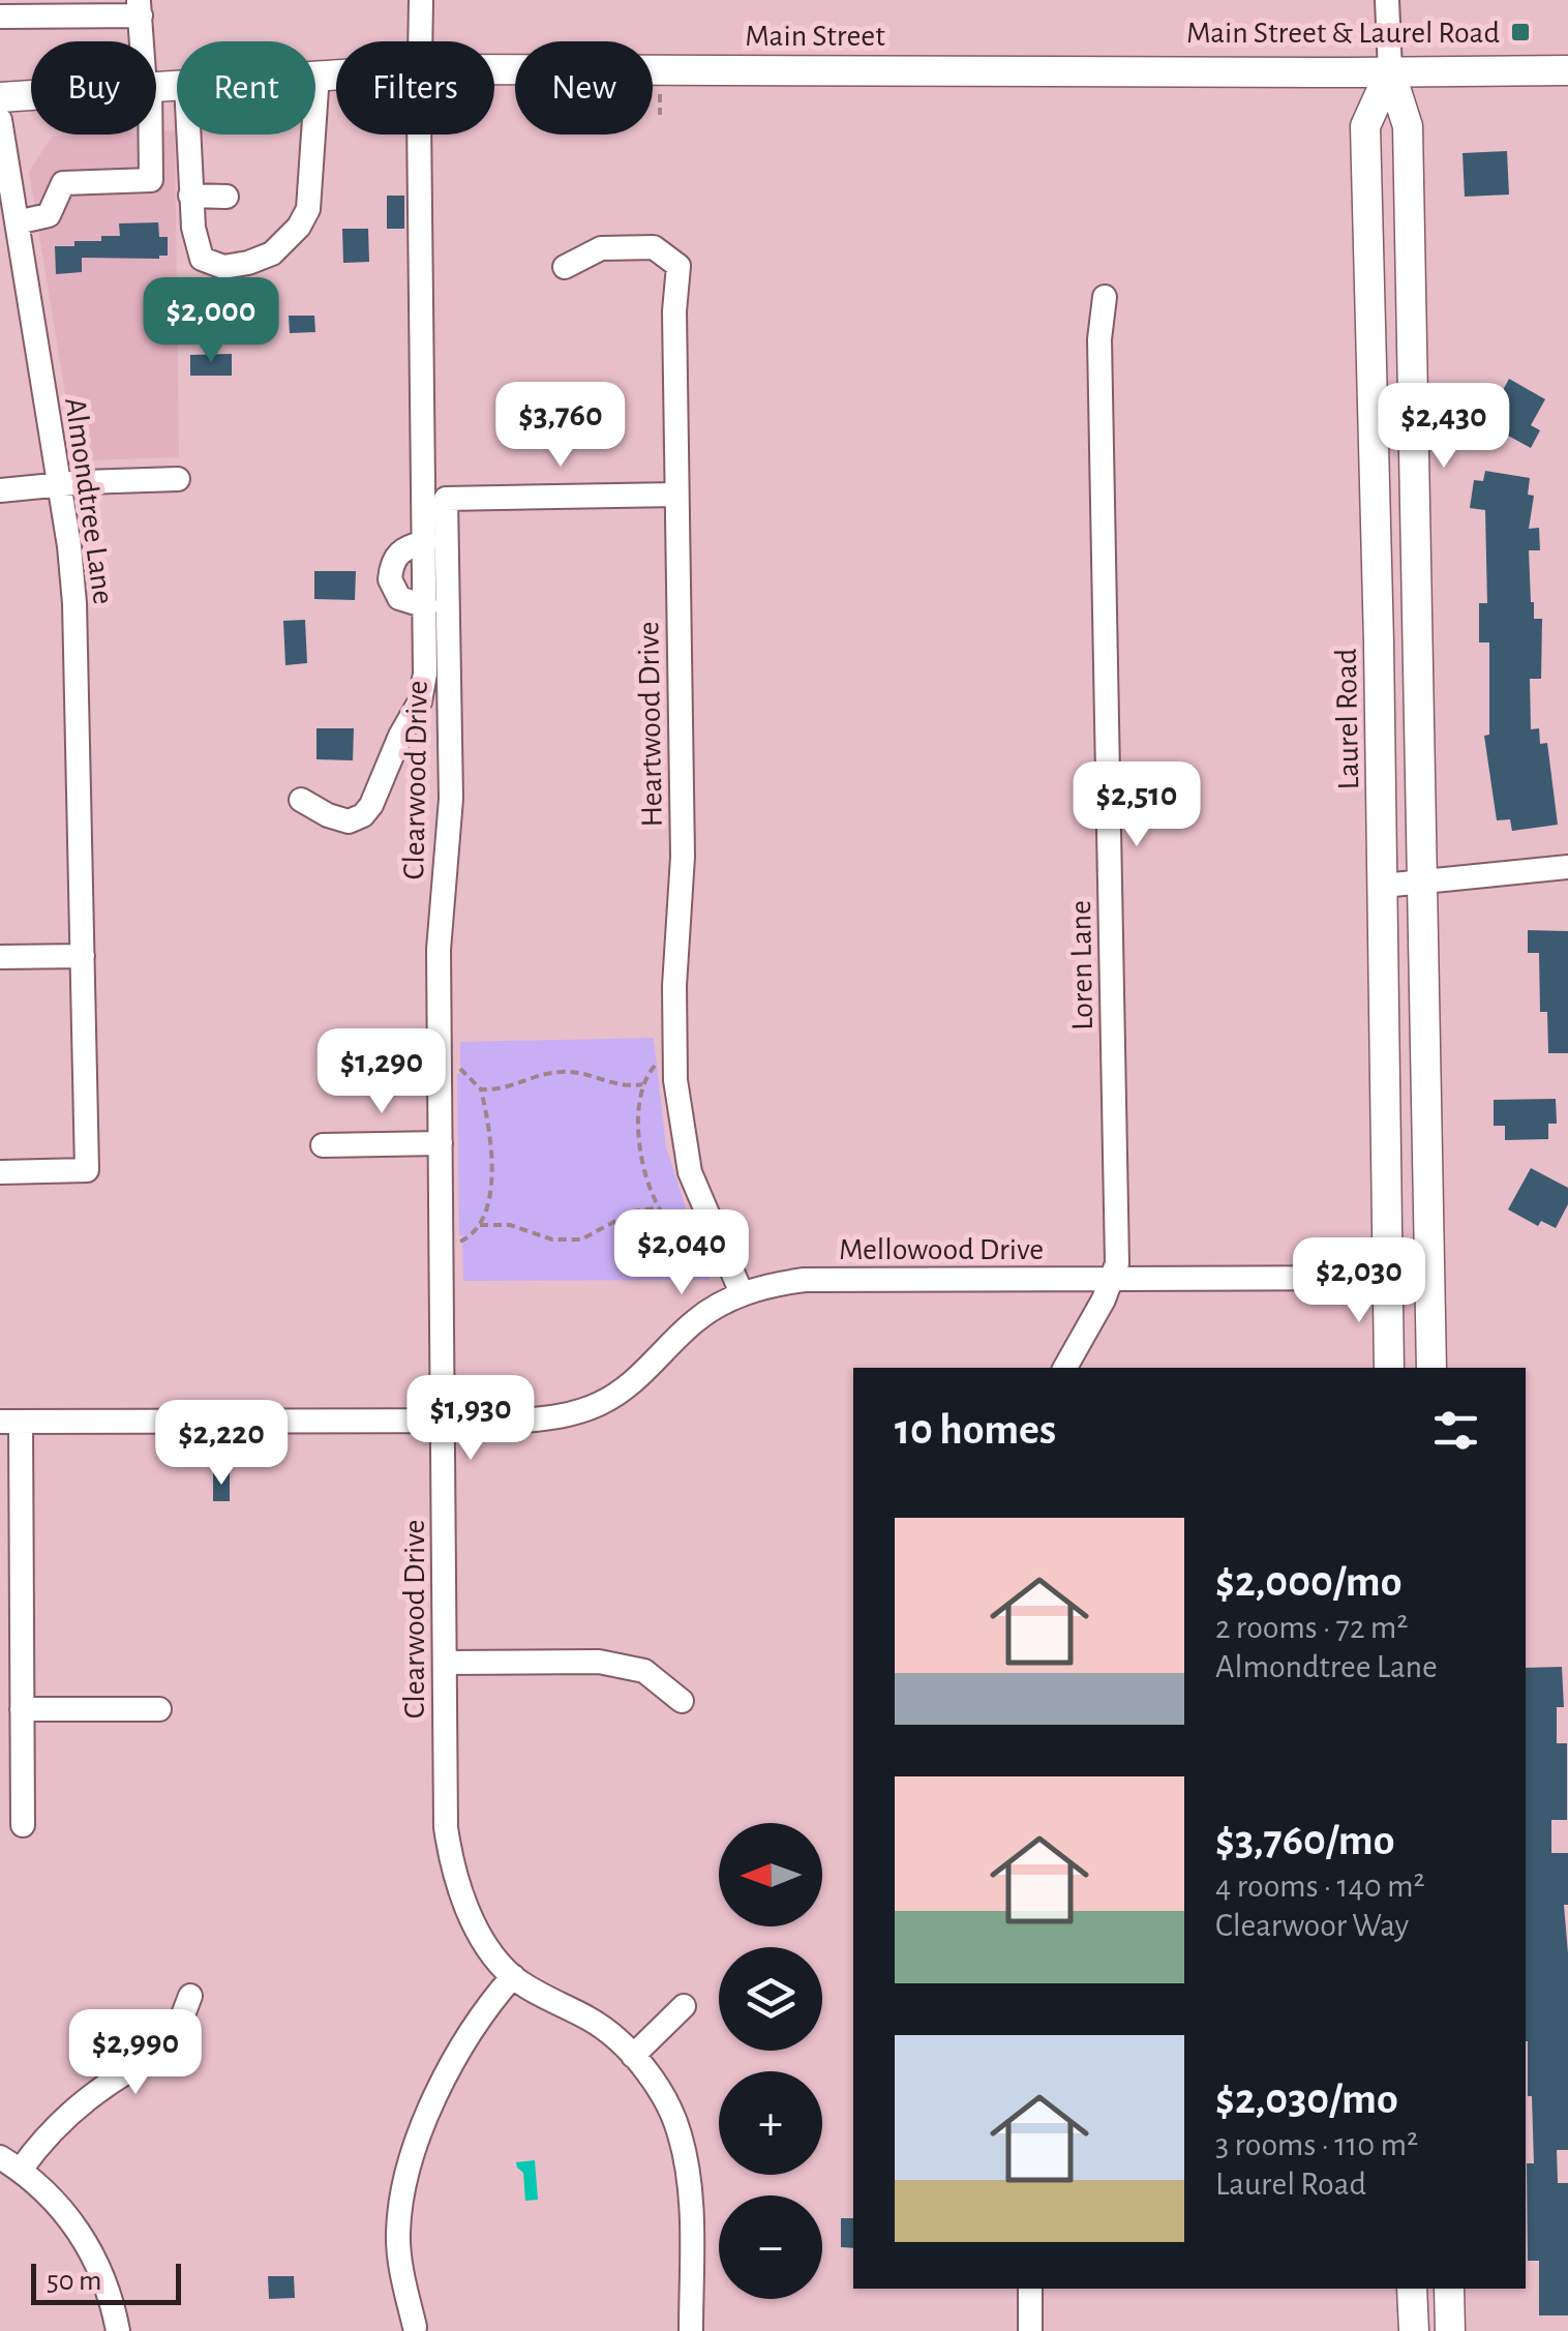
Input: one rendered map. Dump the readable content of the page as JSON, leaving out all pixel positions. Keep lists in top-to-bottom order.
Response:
{
  "streets": {
    "main road": ["Main Street", "Laurel Road"],
    "street": [
      "Almondtree Lane",
      "Heartwood Drive",
      "Clearwood Drive",
      "Loren Lane",
      "Mellowood Drive"
    ]
  },
  "crossings": [
    ["Main Street", "Laurel Road"],
    ["Laurel Road", "Mellowood Drive"],
    ["Heartwood Drive", "Clearwood Drive"],
    ["Heartwood Drive", "Mellowood Drive"],
    ["Clearwood Drive", "Mellowood Drive"],
    ["Loren Lane", "Mellowood Drive"]
  ],
  "places": {
    "transit": ["Main Street & Laurel Road"]
  },
  "scale_bar": "50 m",
  "north": "left",
  "page": {
    "chip": [
      "Buy",
      "Rent",
      "Filters",
      "New"
    ],
    "price": [
      "$2,000",
      "$3,760",
      "$2,430",
      "$2,510",
      "$1,290",
      "$2,040",
      "$2,030",
      "$1,930",
      "$2,220",
      "$2,990"
    ],
    "heading": "10 homes",
    "list": [
      {
        "name": "$2,000/mo",
        "note": "2 rooms · 72 m² · Almondtree Lane"
      },
      {
        "name": "$3,760/mo",
        "note": "4 rooms · 140 m² · Clearwoor Way"
      },
      {
        "name": "$2,030/mo",
        "note": "3 rooms · 110 m² · Laurel Road"
      }
    ],
    "map_buttons": ["+", "−"],
    "scale": "50 m"
  }
}
